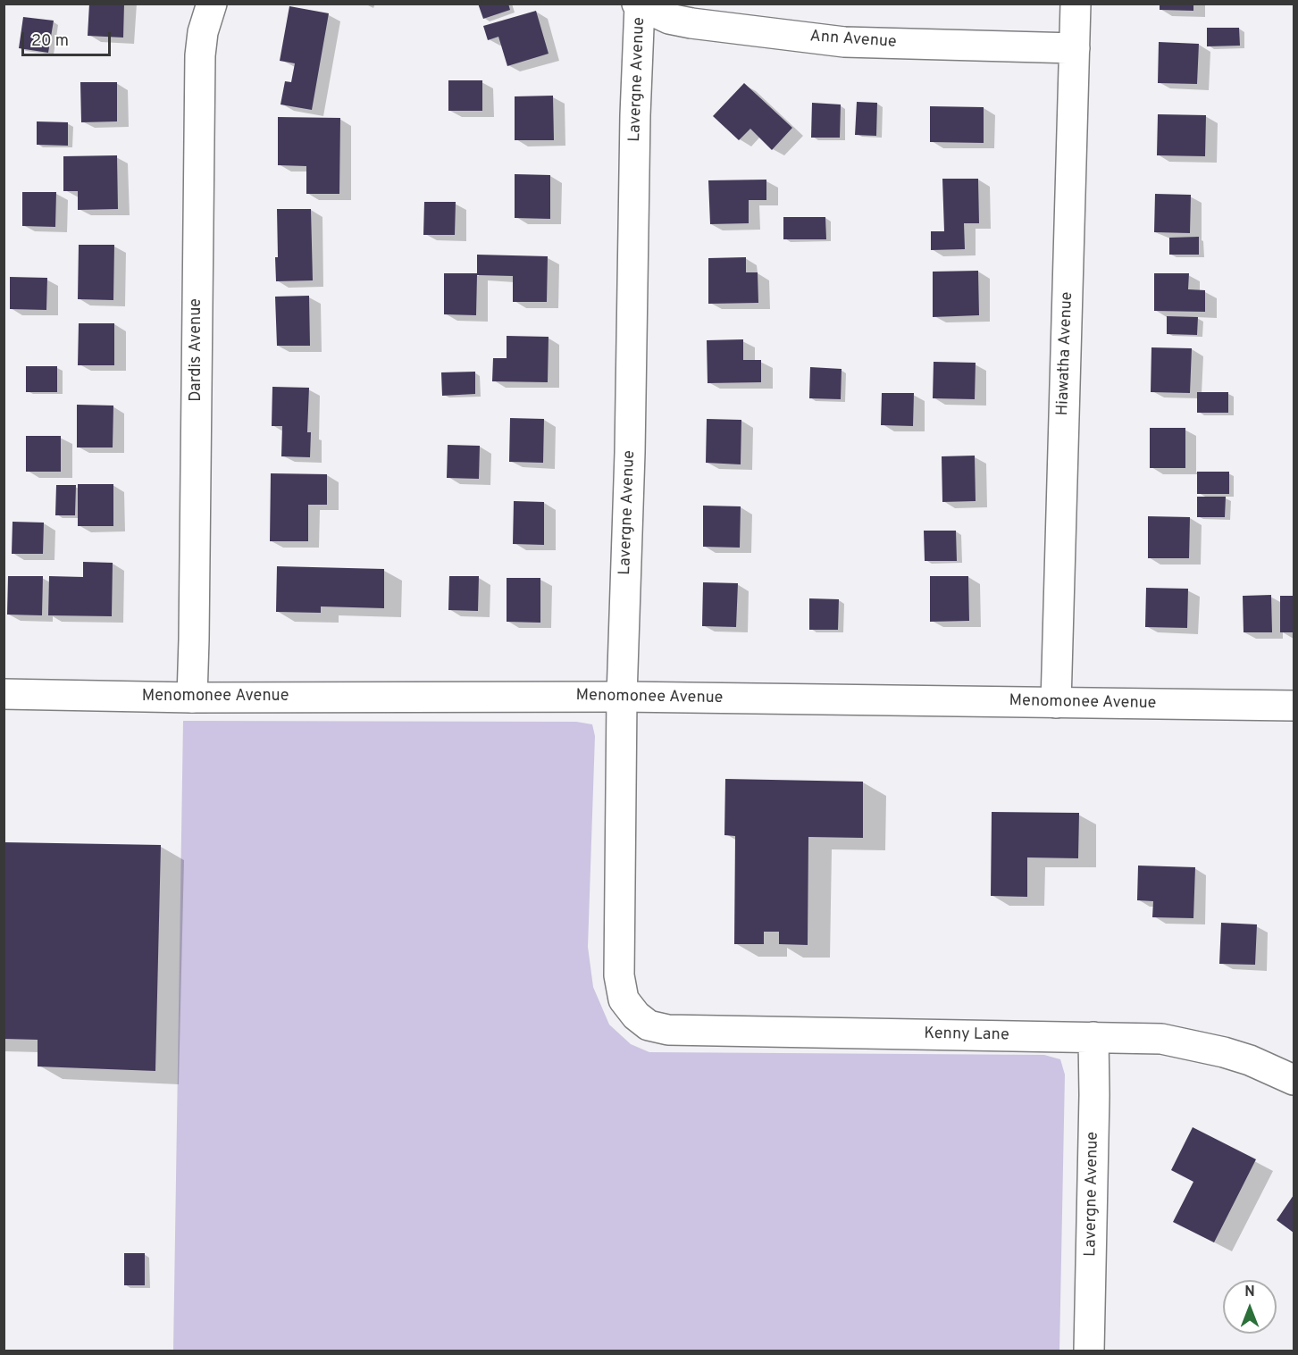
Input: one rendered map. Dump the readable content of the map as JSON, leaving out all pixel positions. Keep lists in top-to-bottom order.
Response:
{
  "streets": {
    "street": [
      "Ann Avenue",
      "Lavergne Avenue",
      "Dardis Avenue",
      "Hiawatha Avenue",
      "Menomonee Avenue",
      "Kenny Lane"
    ]
  },
  "crossings": [
    ["Ann Avenue", "Lavergne Avenue"],
    ["Ann Avenue", "Hiawatha Avenue"],
    ["Lavergne Avenue", "Menomonee Avenue"],
    ["Lavergne Avenue", "Kenny Lane"],
    ["Dardis Avenue", "Menomonee Avenue"],
    ["Hiawatha Avenue", "Menomonee Avenue"]
  ],
  "scale_bar": "20 m",
  "north": "top"
}
